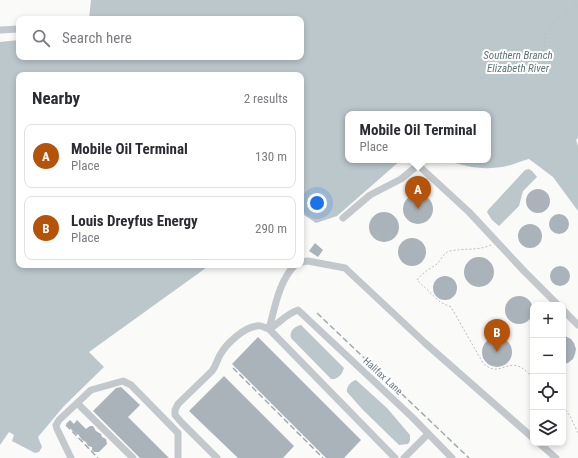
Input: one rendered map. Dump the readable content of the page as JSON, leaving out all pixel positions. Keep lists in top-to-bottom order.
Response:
{
  "streets": {
    "street": ["Halifax Lane"]
  },
  "water": ["Southern Branch Elizabeth River"],
  "page": {
    "search": "Search here",
    "heading": ["Nearby", "2 results"],
    "popup": ["Mobile Oil Terminal", "Place"],
    "list": [
      {
        "mark": "A",
        "name": "Mobile Oil Terminal",
        "note": "Place",
        "value": "130 m"
      },
      {
        "mark": "B",
        "name": "Louis Dreyfus Energy",
        "note": "Place",
        "value": "290 m"
      }
    ],
    "pins": ["A", "B"],
    "map_buttons": ["+", "−"]
  }
}
